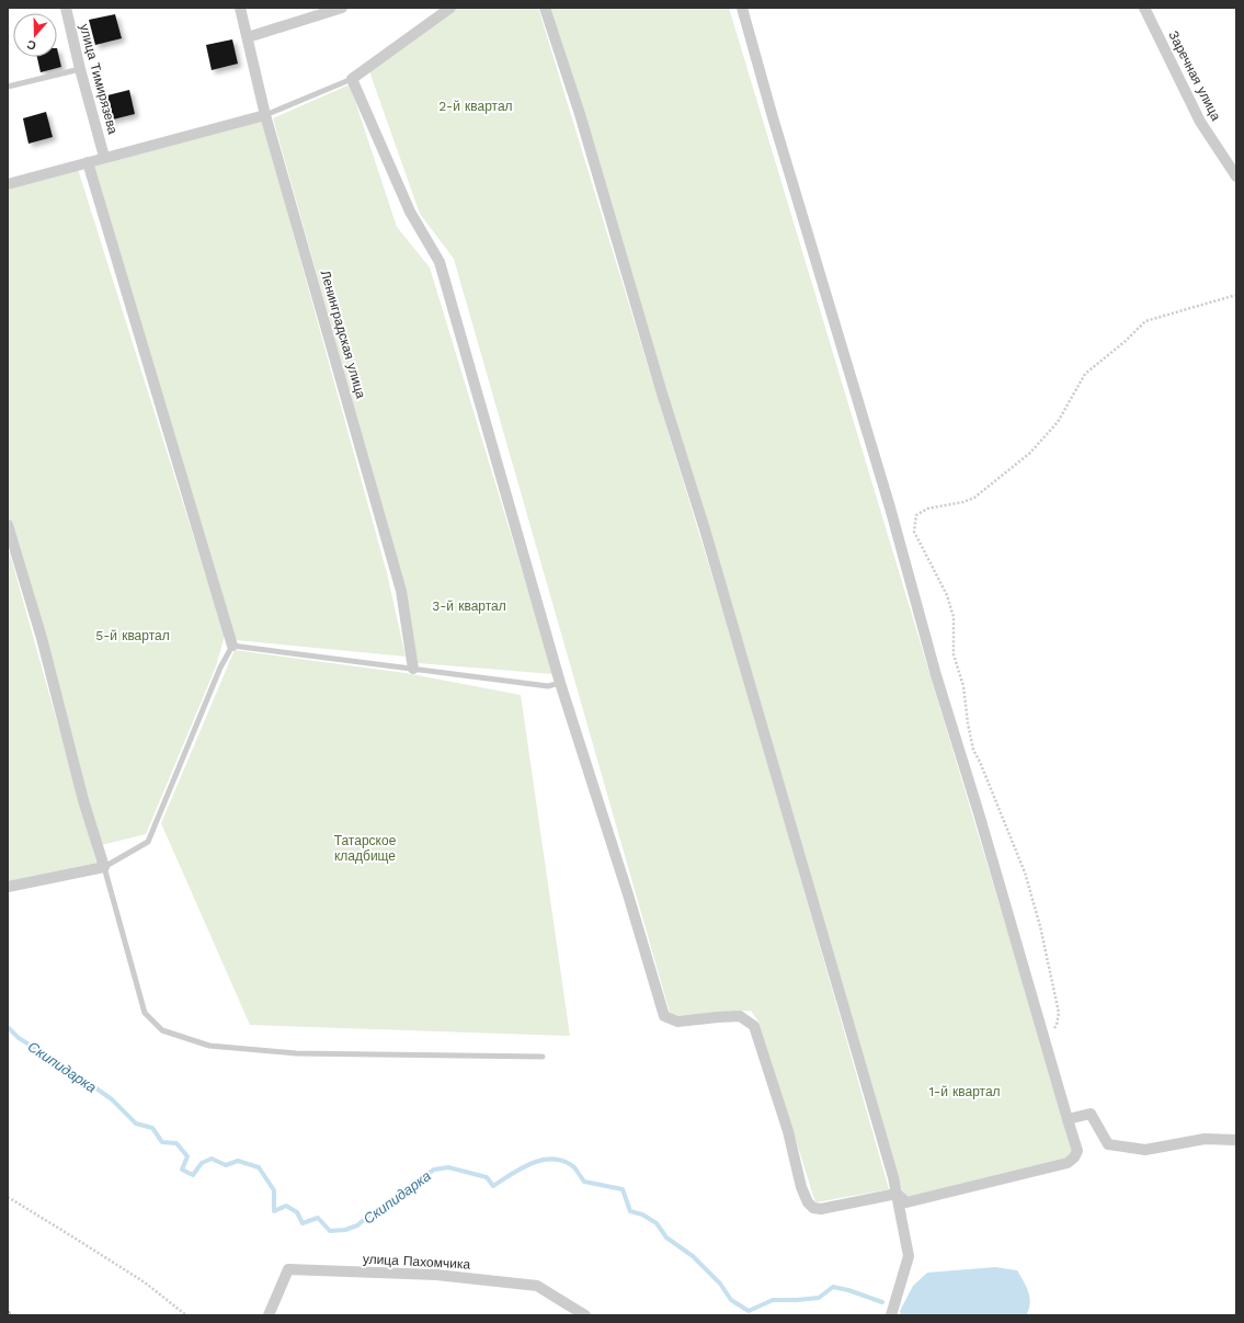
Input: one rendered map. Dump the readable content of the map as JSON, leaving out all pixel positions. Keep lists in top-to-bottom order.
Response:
{
  "streets": {
    "street": [
      "Заречная улица",
      "улица Тимирязева",
      "Ленинградская улица",
      "улица Пахомчика"
    ]
  },
  "water": ["Скипидарка"],
  "parks": [
    "2-й квартал",
    "3-й квартал",
    "5-й квартал",
    "Татарское кладбище",
    "1-й квартал"
  ],
  "north": "bottom"
}
